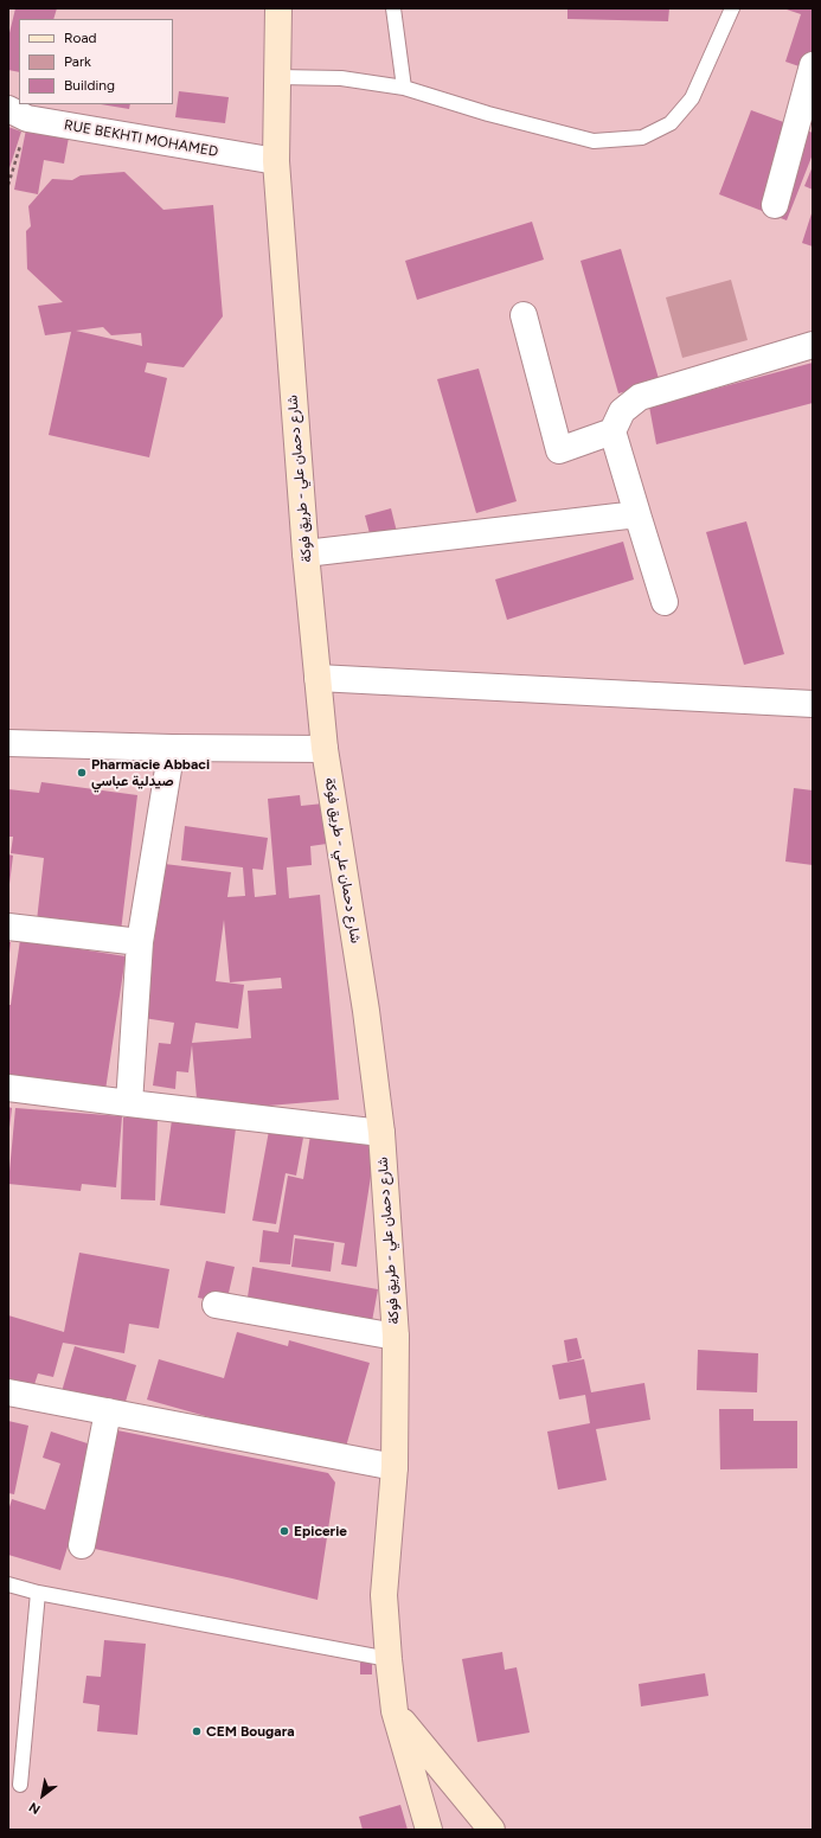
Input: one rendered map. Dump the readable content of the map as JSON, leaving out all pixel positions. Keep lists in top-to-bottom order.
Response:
{
  "streets": {
    "main road": ["شارع دحمان علي - طريق فوكة"],
    "street": ["RUE BEKHTI MOHAMED"]
  },
  "crossings": [
    ["RUE BEKHTI MOHAMED", "شارع دحمان علي - طريق فوكة"]
  ],
  "places": ["Pharmacie Abbaci صيدلية عباسي", "Epicerie", "CEM Bougara"],
  "legend": ["Road", "Park", "Building"],
  "north": "bottom left"
}
